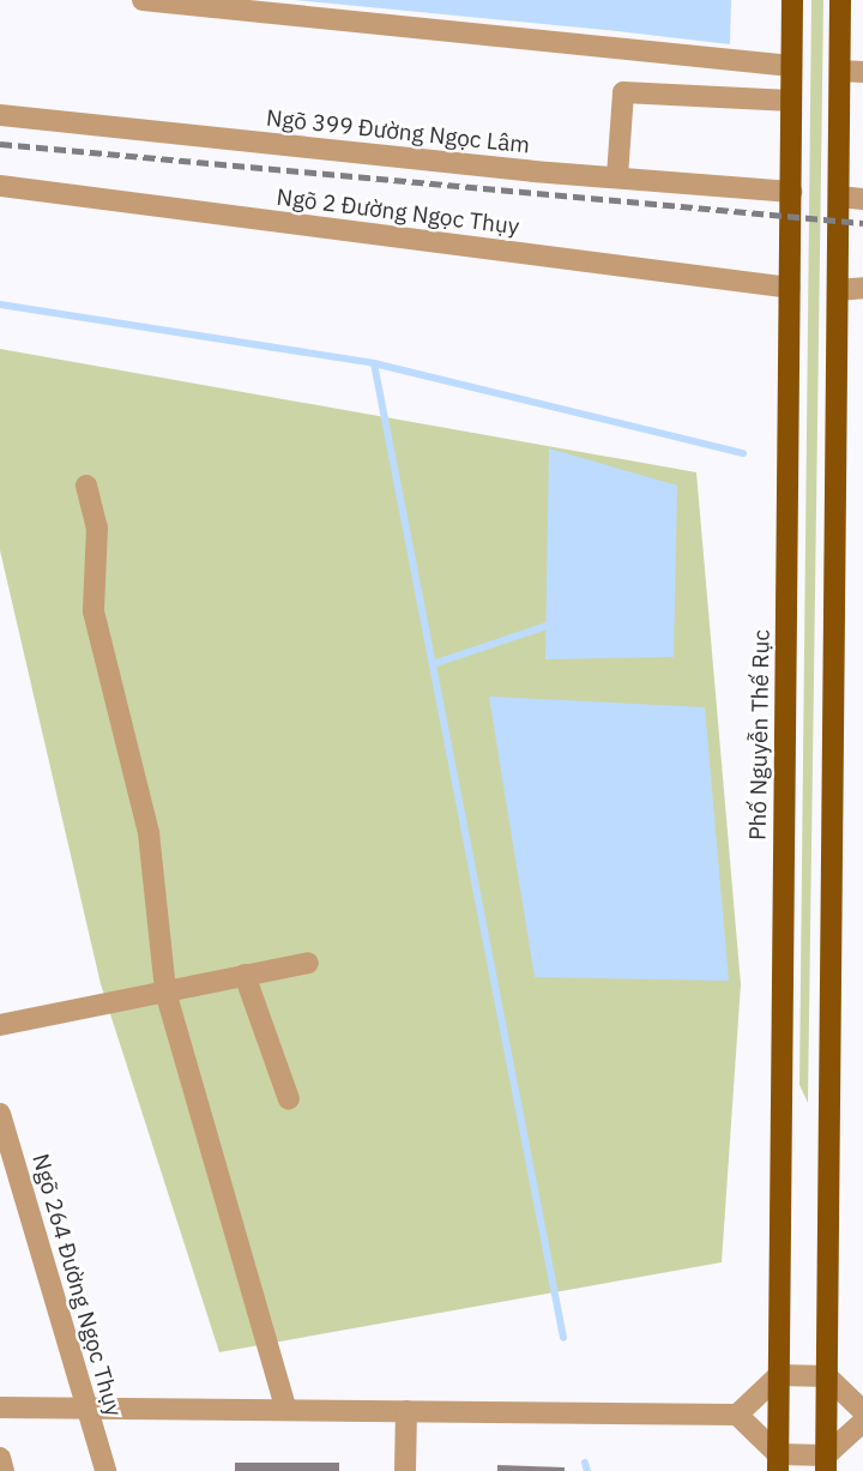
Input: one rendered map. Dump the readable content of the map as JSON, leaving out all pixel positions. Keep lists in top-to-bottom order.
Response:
{
  "streets": {
    "main road": ["Phố Nguyễn Thế Rục"],
    "street": ["Ngõ 399 Đường Ngọc Lâm", "Ngõ 2 Đường Ngọc Thụy", "Ngõ 264 Đường Ngọc Thụy"]
  },
  "crossings": [
    ["Ngõ 399 Đường Ngọc Lâm", "Phố Nguyễn Thế Rục"],
    ["Ngõ 2 Đường Ngọc Thụy", "Phố Nguyễn Thế Rục"]
  ]
}
